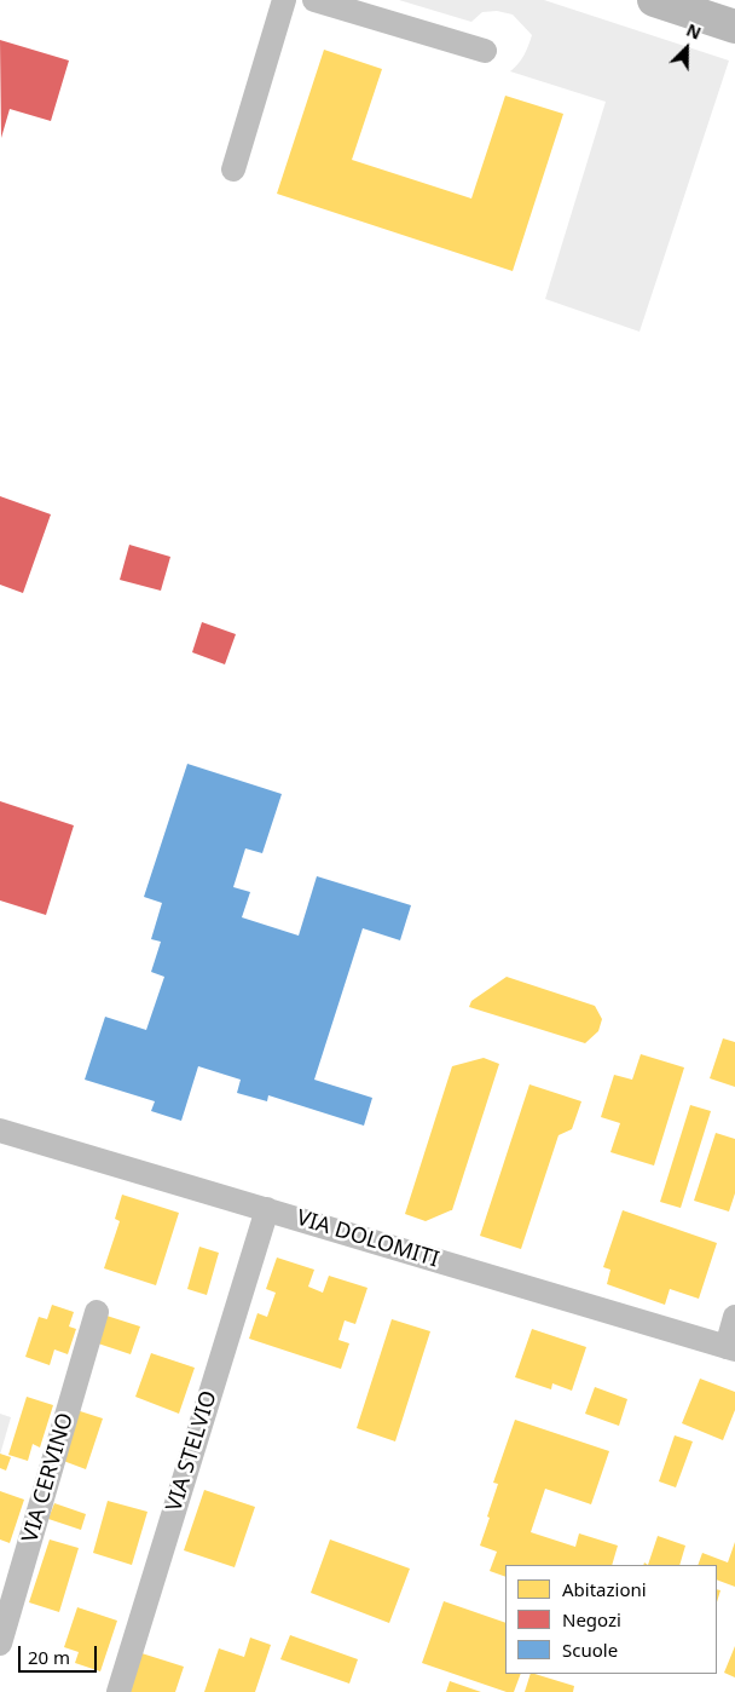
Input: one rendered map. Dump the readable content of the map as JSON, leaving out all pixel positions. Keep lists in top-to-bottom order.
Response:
{
  "streets": {
    "street": ["VIA DOLOMITI", "VIA STELVIO", "VIA CERVINO"]
  },
  "crossings": [
    ["VIA DOLOMITI", "VIA STELVIO"]
  ],
  "legend": ["Abitazioni", "Negozi", "Scuole"],
  "scale_bar": "20 m",
  "north": "top right"
}
